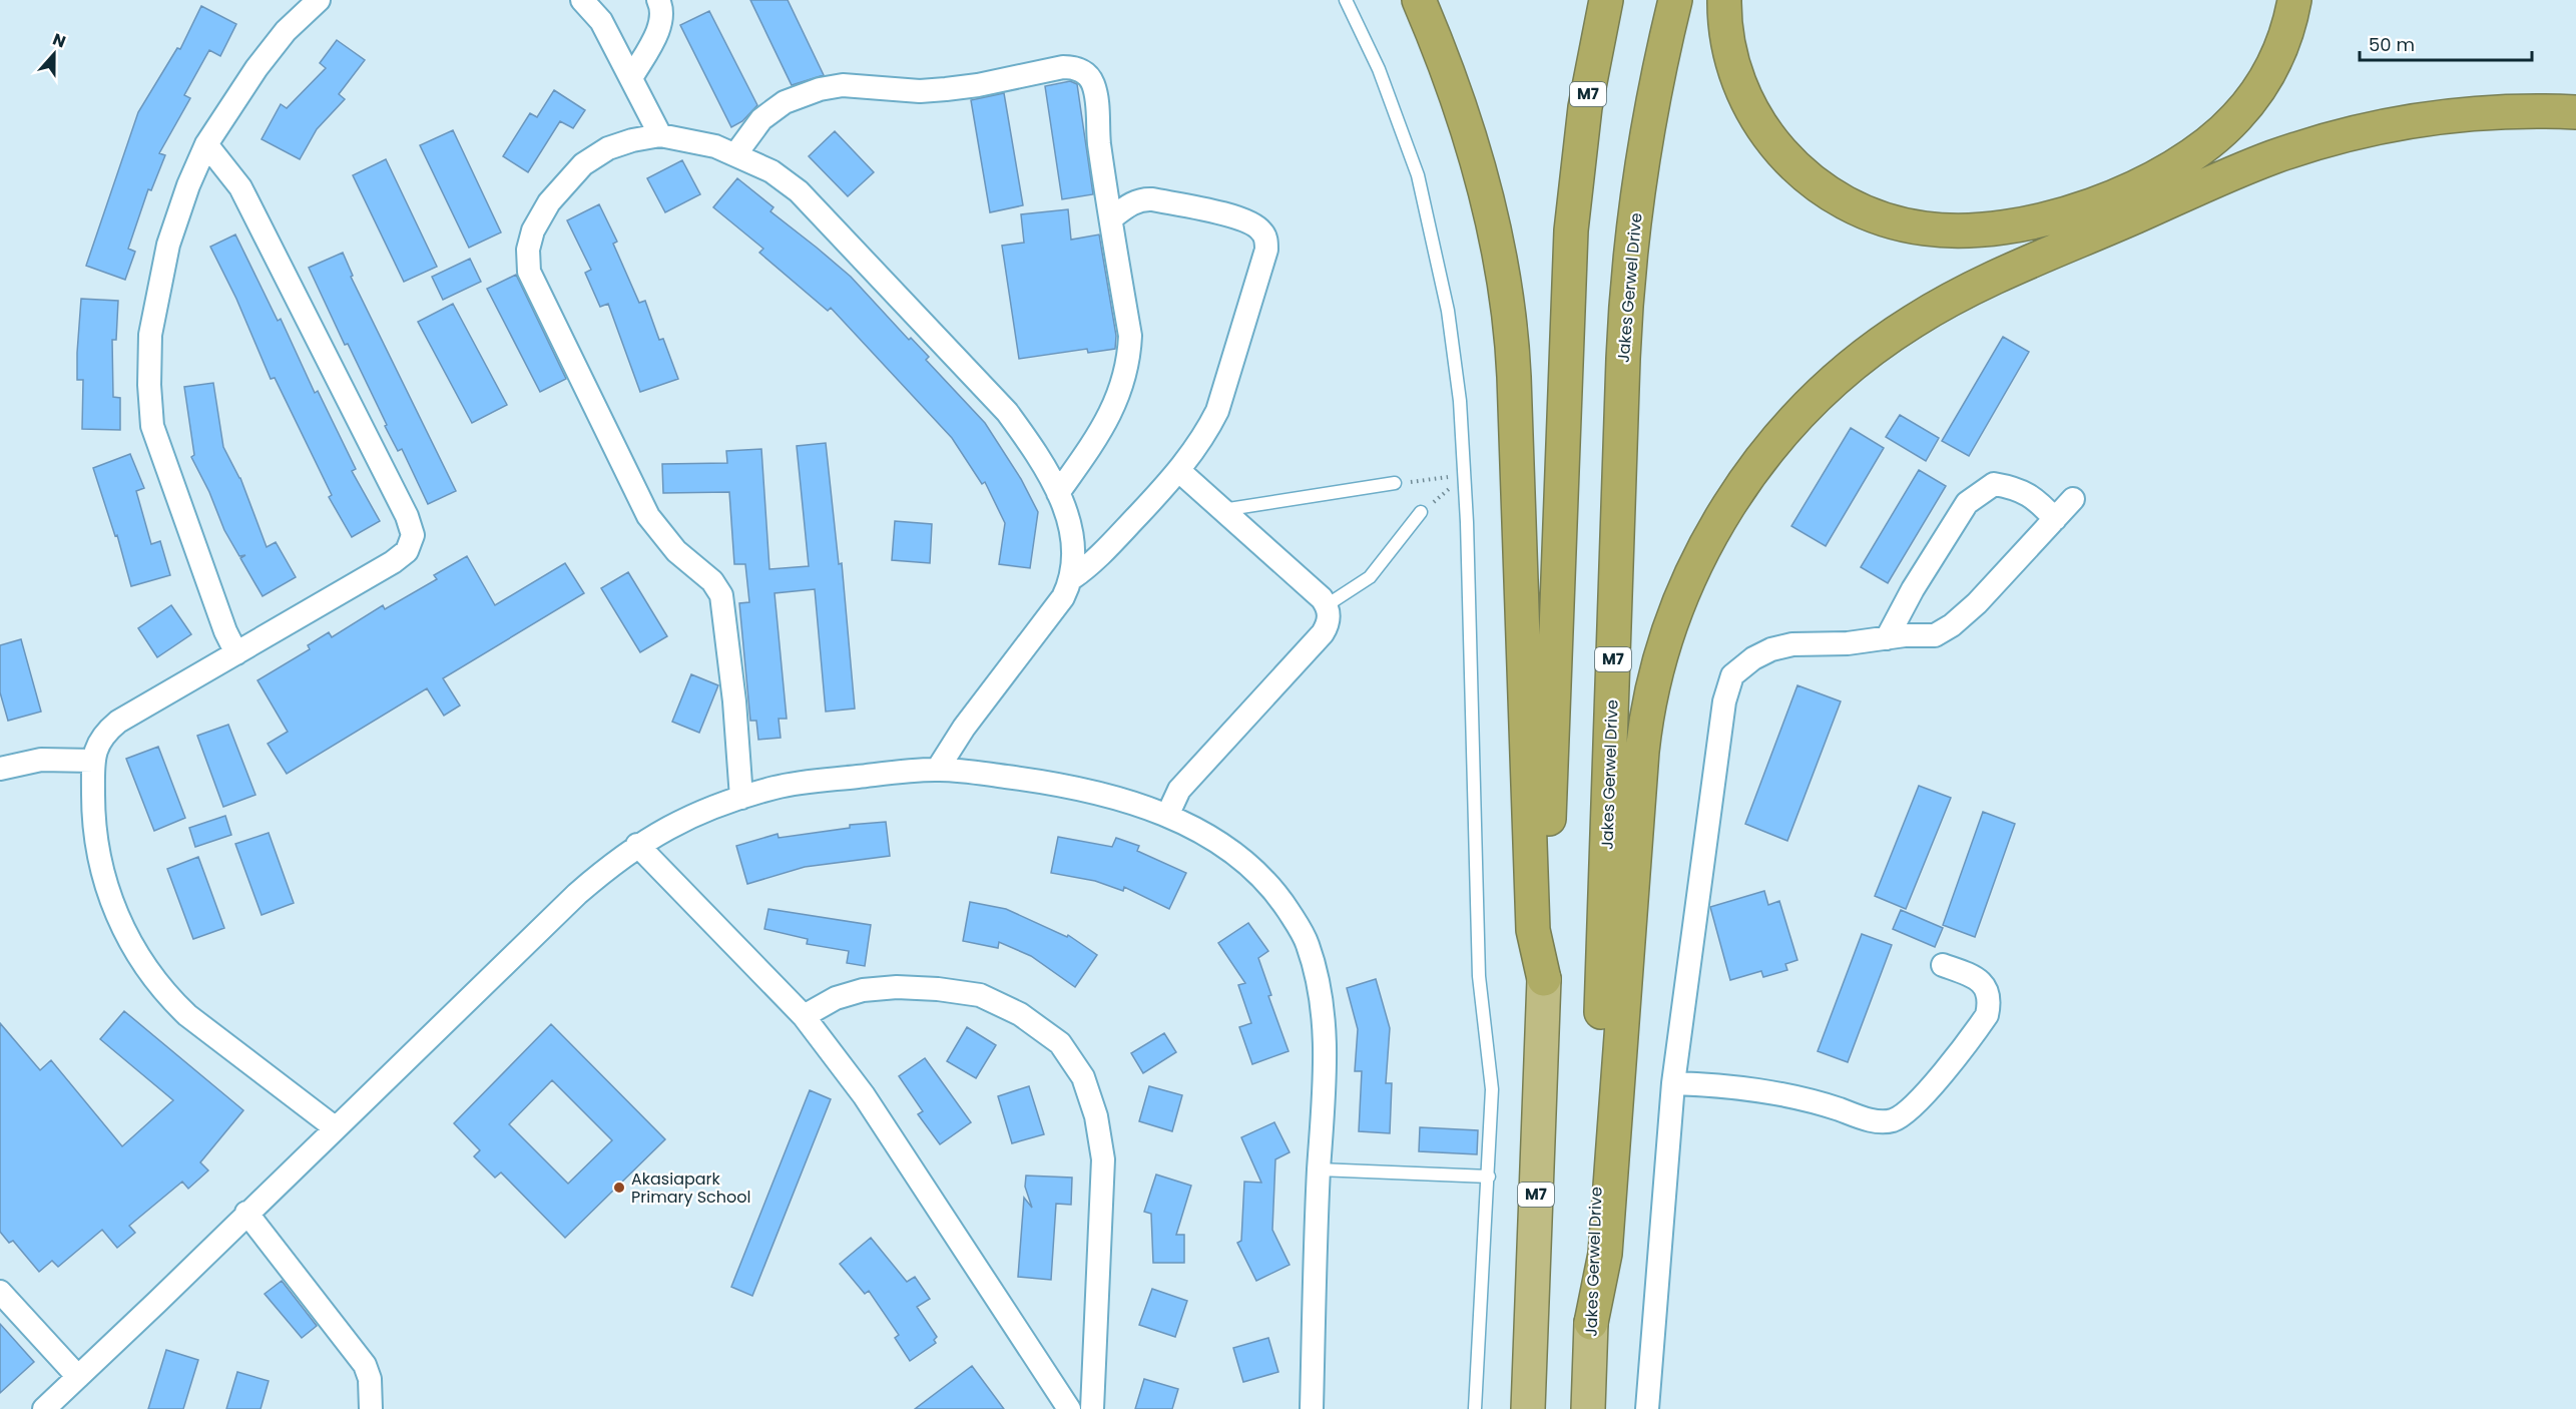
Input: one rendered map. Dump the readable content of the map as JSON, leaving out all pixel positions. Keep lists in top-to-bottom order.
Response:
{
  "streets": {
    "highway": ["M7", "Jakes Gerwel Drive"]
  },
  "places": ["Akasiapark Primary School"],
  "scale_bar": "50 m",
  "north": "top"
}
